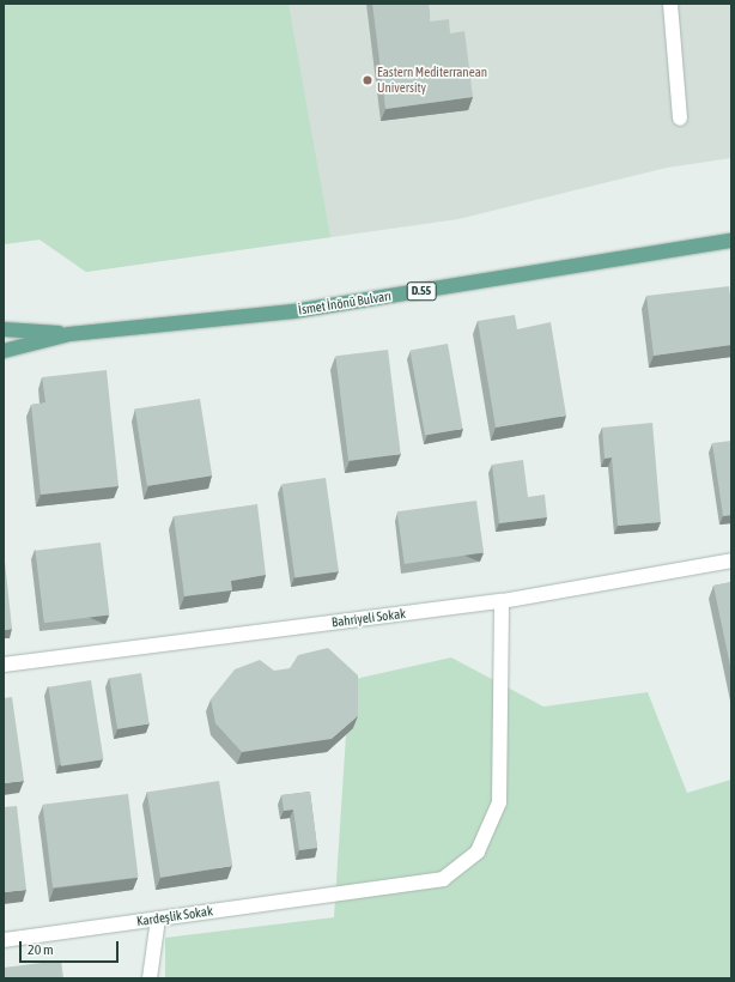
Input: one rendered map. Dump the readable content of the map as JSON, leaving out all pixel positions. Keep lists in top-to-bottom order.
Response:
{
  "streets": {
    "main road": ["D.55", "İsmet İnönü Bulvarı"],
    "street": ["Bahriyeli Sokak", "Kardeşlik Sokak"]
  },
  "crossings": [
    ["Bahriyeli Sokak", "Kardeşlik Sokak"]
  ],
  "places": ["Eastern Mediterranean University"],
  "scale_bar": "20 m"
}
